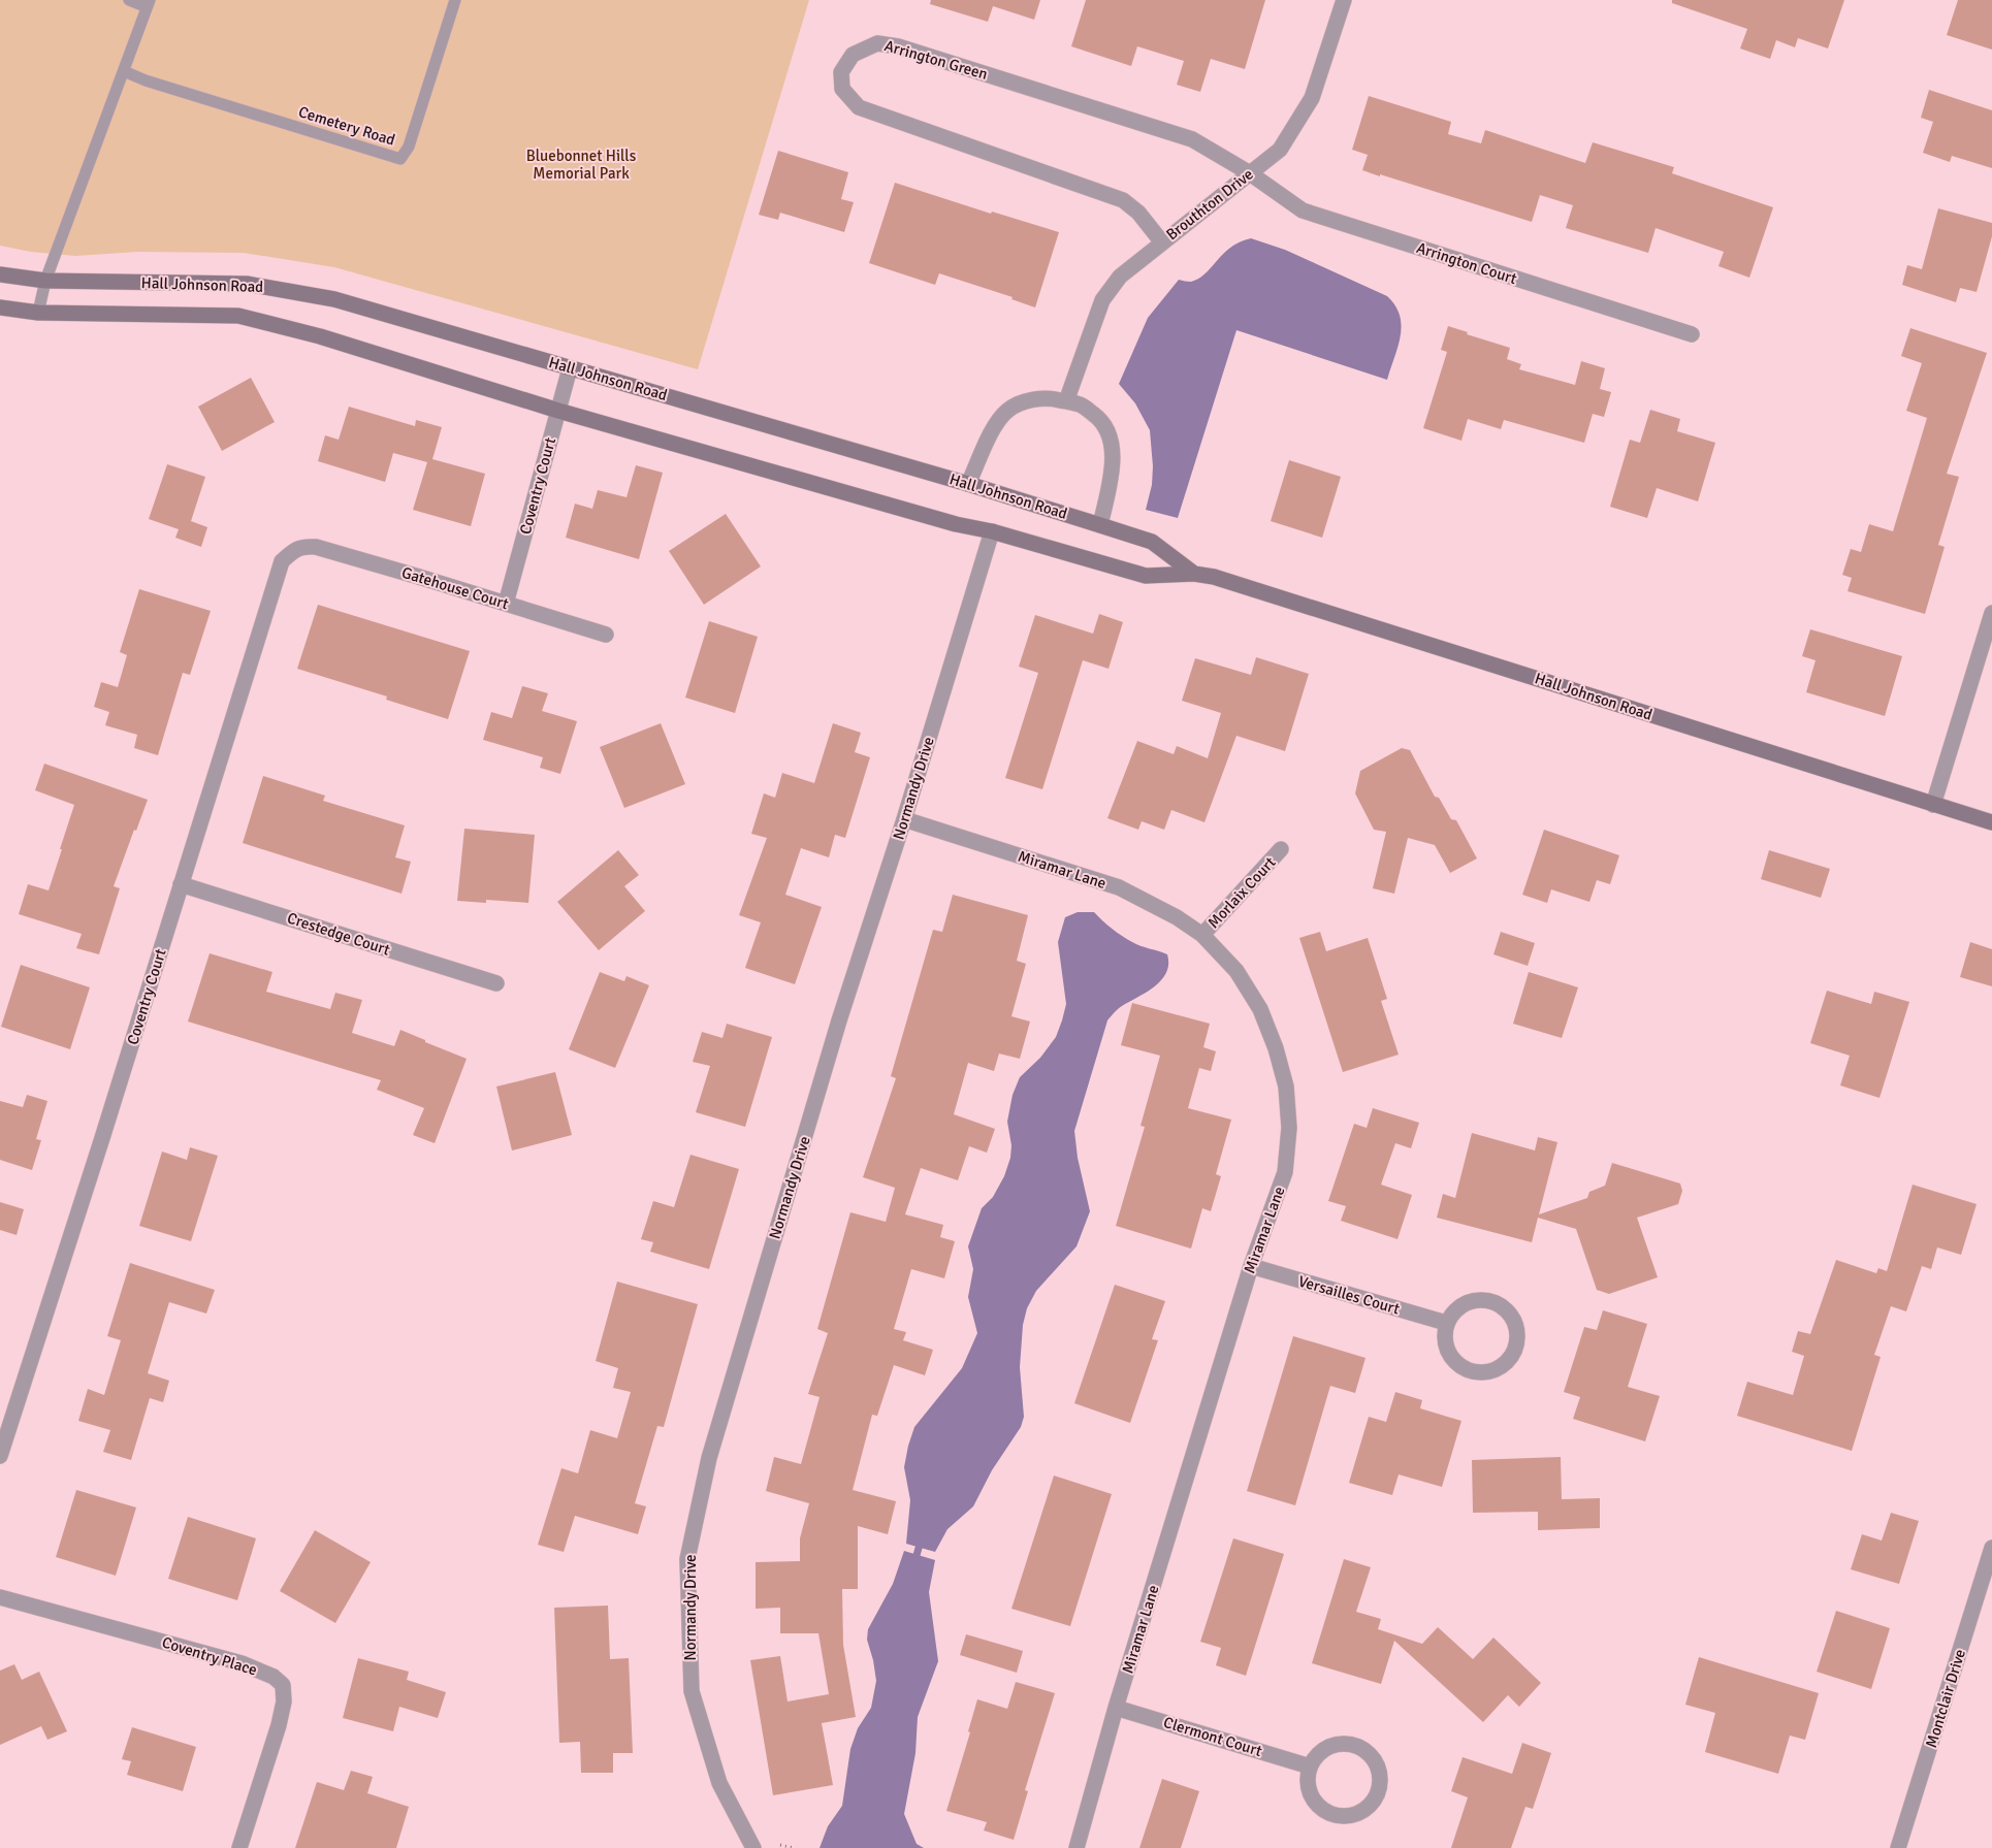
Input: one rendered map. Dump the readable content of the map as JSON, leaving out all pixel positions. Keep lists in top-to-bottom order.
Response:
{
  "streets": {
    "main road": ["Hall Johnson Road"],
    "street": [
      "Arrington Green",
      "Brouthton Drive",
      "Arrington Court",
      "Coventry Court",
      "Gatehouse Court",
      "Normandy Drive",
      "Miramar Lane",
      "Morlaix Court",
      "Crestedge Court",
      "Versailles Court",
      "Coventry Place",
      "Montclair Drive",
      "Clermont Court"
    ],
    "lane": ["Cemetery Road"]
  },
  "crossings": [
    ["Arrington Green", "Brouthton Drive"],
    ["Arrington Green", "Arrington Court"],
    ["Brouthton Drive", "Arrington Court"],
    ["Hall Johnson Road", "Coventry Court"],
    ["Hall Johnson Road", "Normandy Drive"],
    ["Coventry Court", "Gatehouse Court"],
    ["Coventry Court", "Crestedge Court"],
    ["Normandy Drive", "Miramar Lane"],
    ["Miramar Lane", "Morlaix Court"],
    ["Miramar Lane", "Versailles Court"],
    ["Miramar Lane", "Clermont Court"]
  ],
  "parks": ["Bluebonnet Hills Memorial Park"]
}
